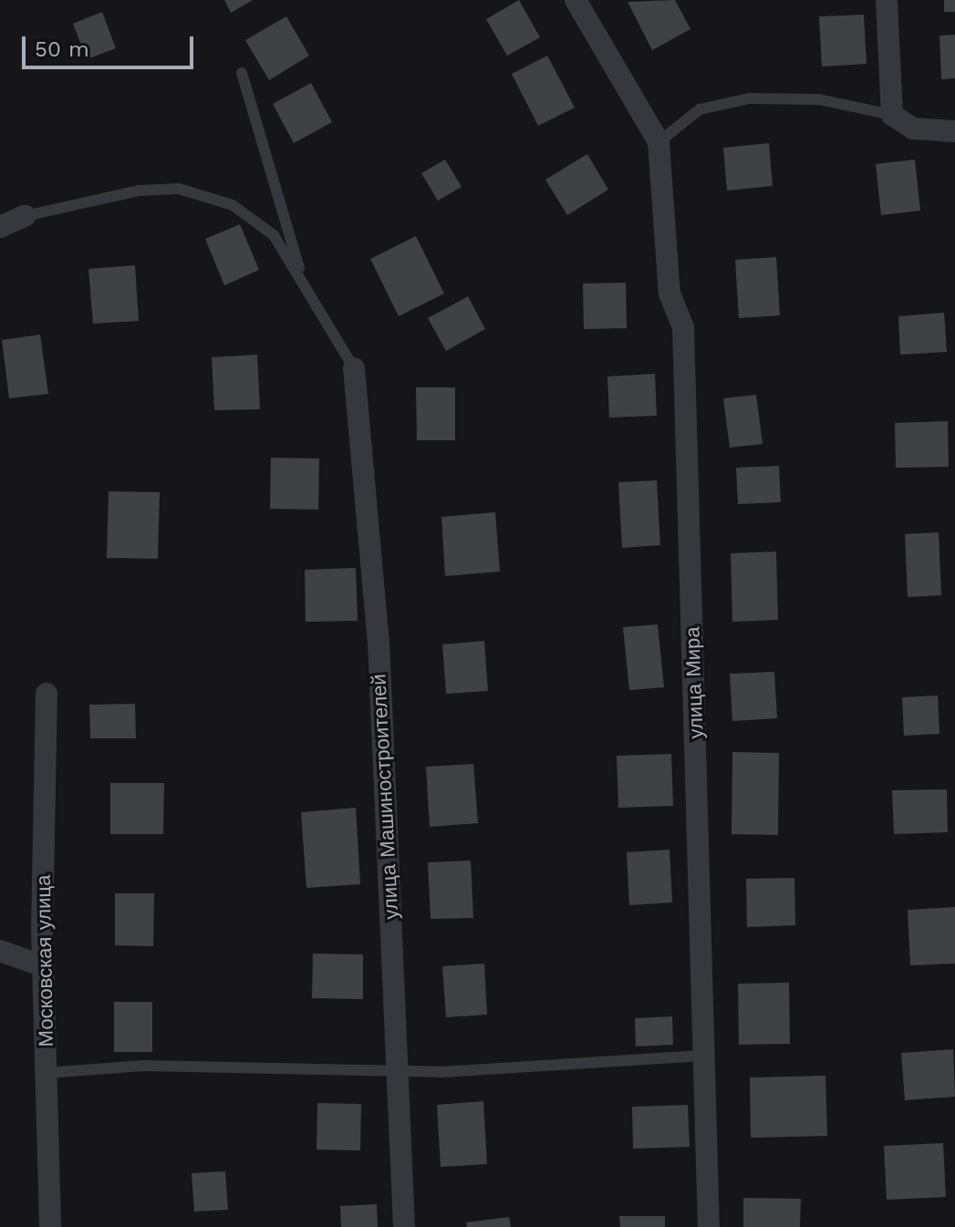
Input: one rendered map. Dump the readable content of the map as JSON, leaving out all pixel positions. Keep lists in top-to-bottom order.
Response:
{
  "streets": {
    "street": ["улица Мира", "улица Машиностроителей", "Московская улица"]
  },
  "scale_bar": "50 m"
}
